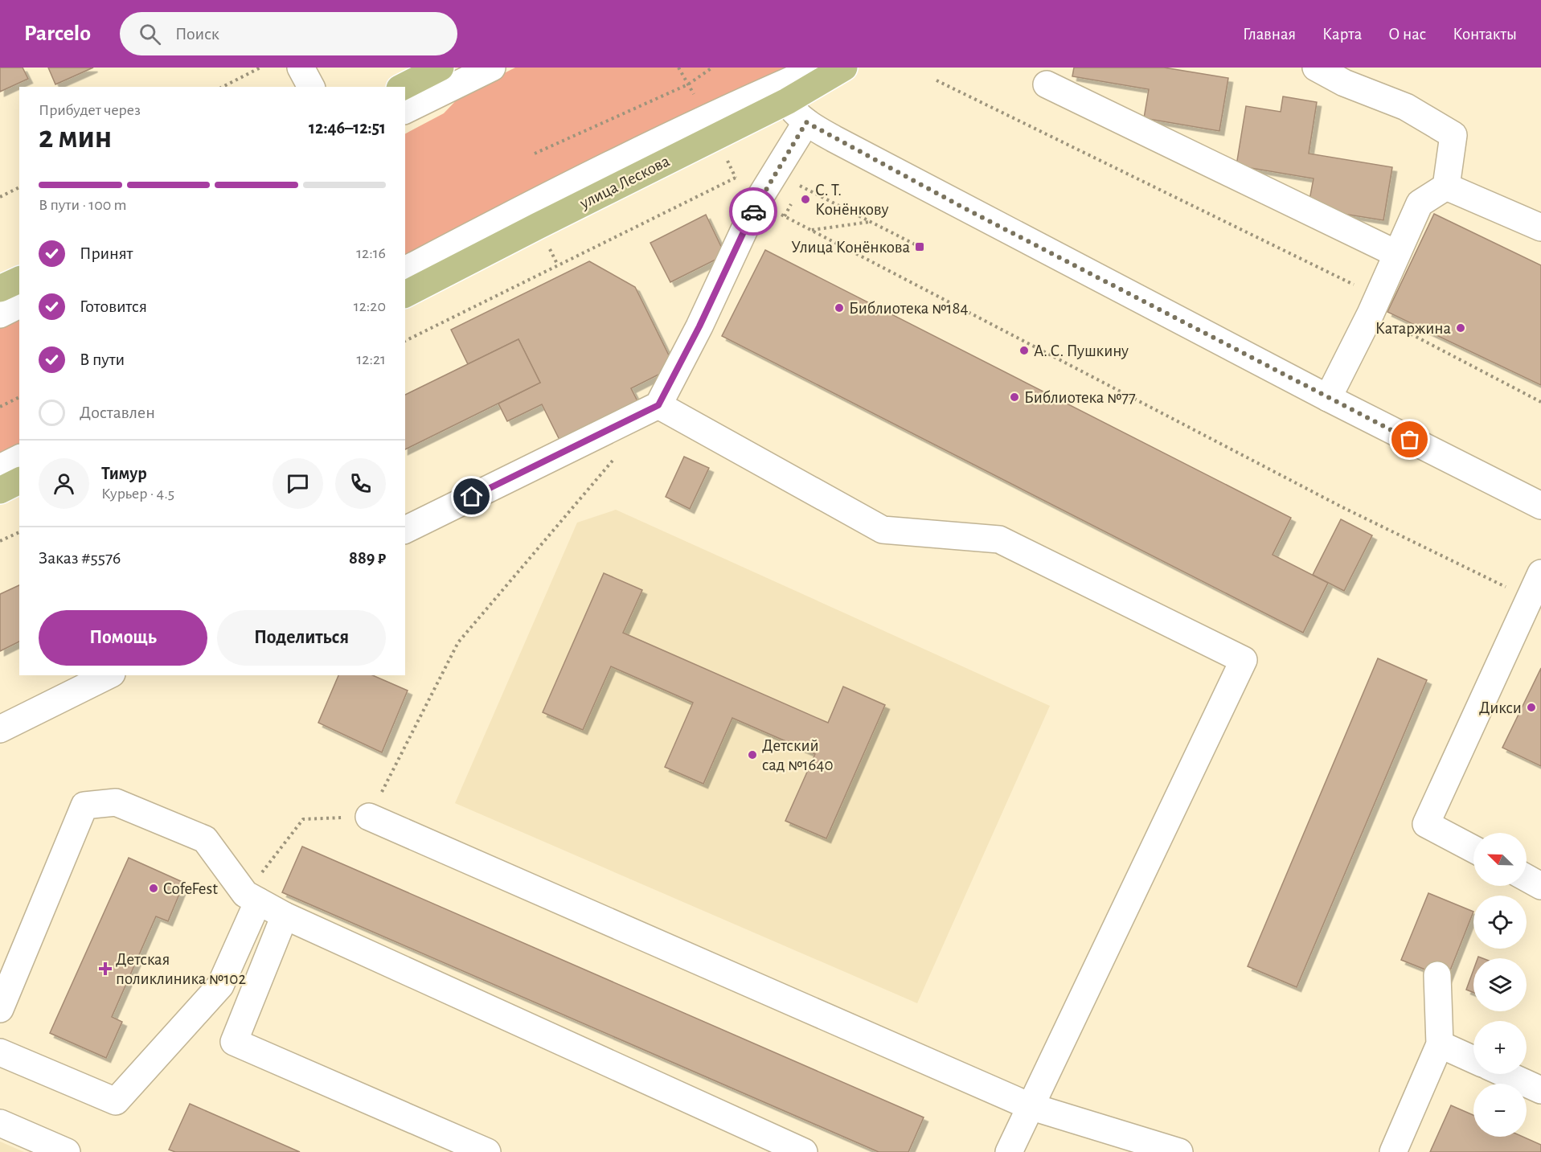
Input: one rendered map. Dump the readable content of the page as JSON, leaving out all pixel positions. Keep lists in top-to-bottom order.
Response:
{
  "streets": {
    "main road": ["улица Лескова"]
  },
  "places": {
    "other": [
      "С. Т. Конёнкову",
      "Библиотека №184",
      "Катаржина",
      "А. С. Пушкину",
      "Библиотека №77",
      "Дикси",
      "Детский сад №1640",
      "CofeFest"
    ],
    "transit": ["Улица Конёнкова"],
    "health": ["Детская поликлиника №102"]
  },
  "north": "top left",
  "page": {
    "header": "Parcelo",
    "search": "Поиск",
    "nav": [
      "Главная",
      "Карта",
      "О нас",
      "Контакты"
    ],
    "heading": ["2 мин", "Прибудет через", "12:46–12:51"],
    "panel": [
      "Тимур",
      "Курьер · 4.5",
      "Заказ #5576",
      "889 ₽"
    ],
    "bar": "В пути · 100 m",
    "list": [
      ["Принят", "12:16"],
      ["Готовится", "12:20"],
      ["В пути", "12:21"],
      "Доставлен"
    ],
    "buttons": ["Помощь", "Поделиться"],
    "map_buttons": ["+", "−"]
  }
}
